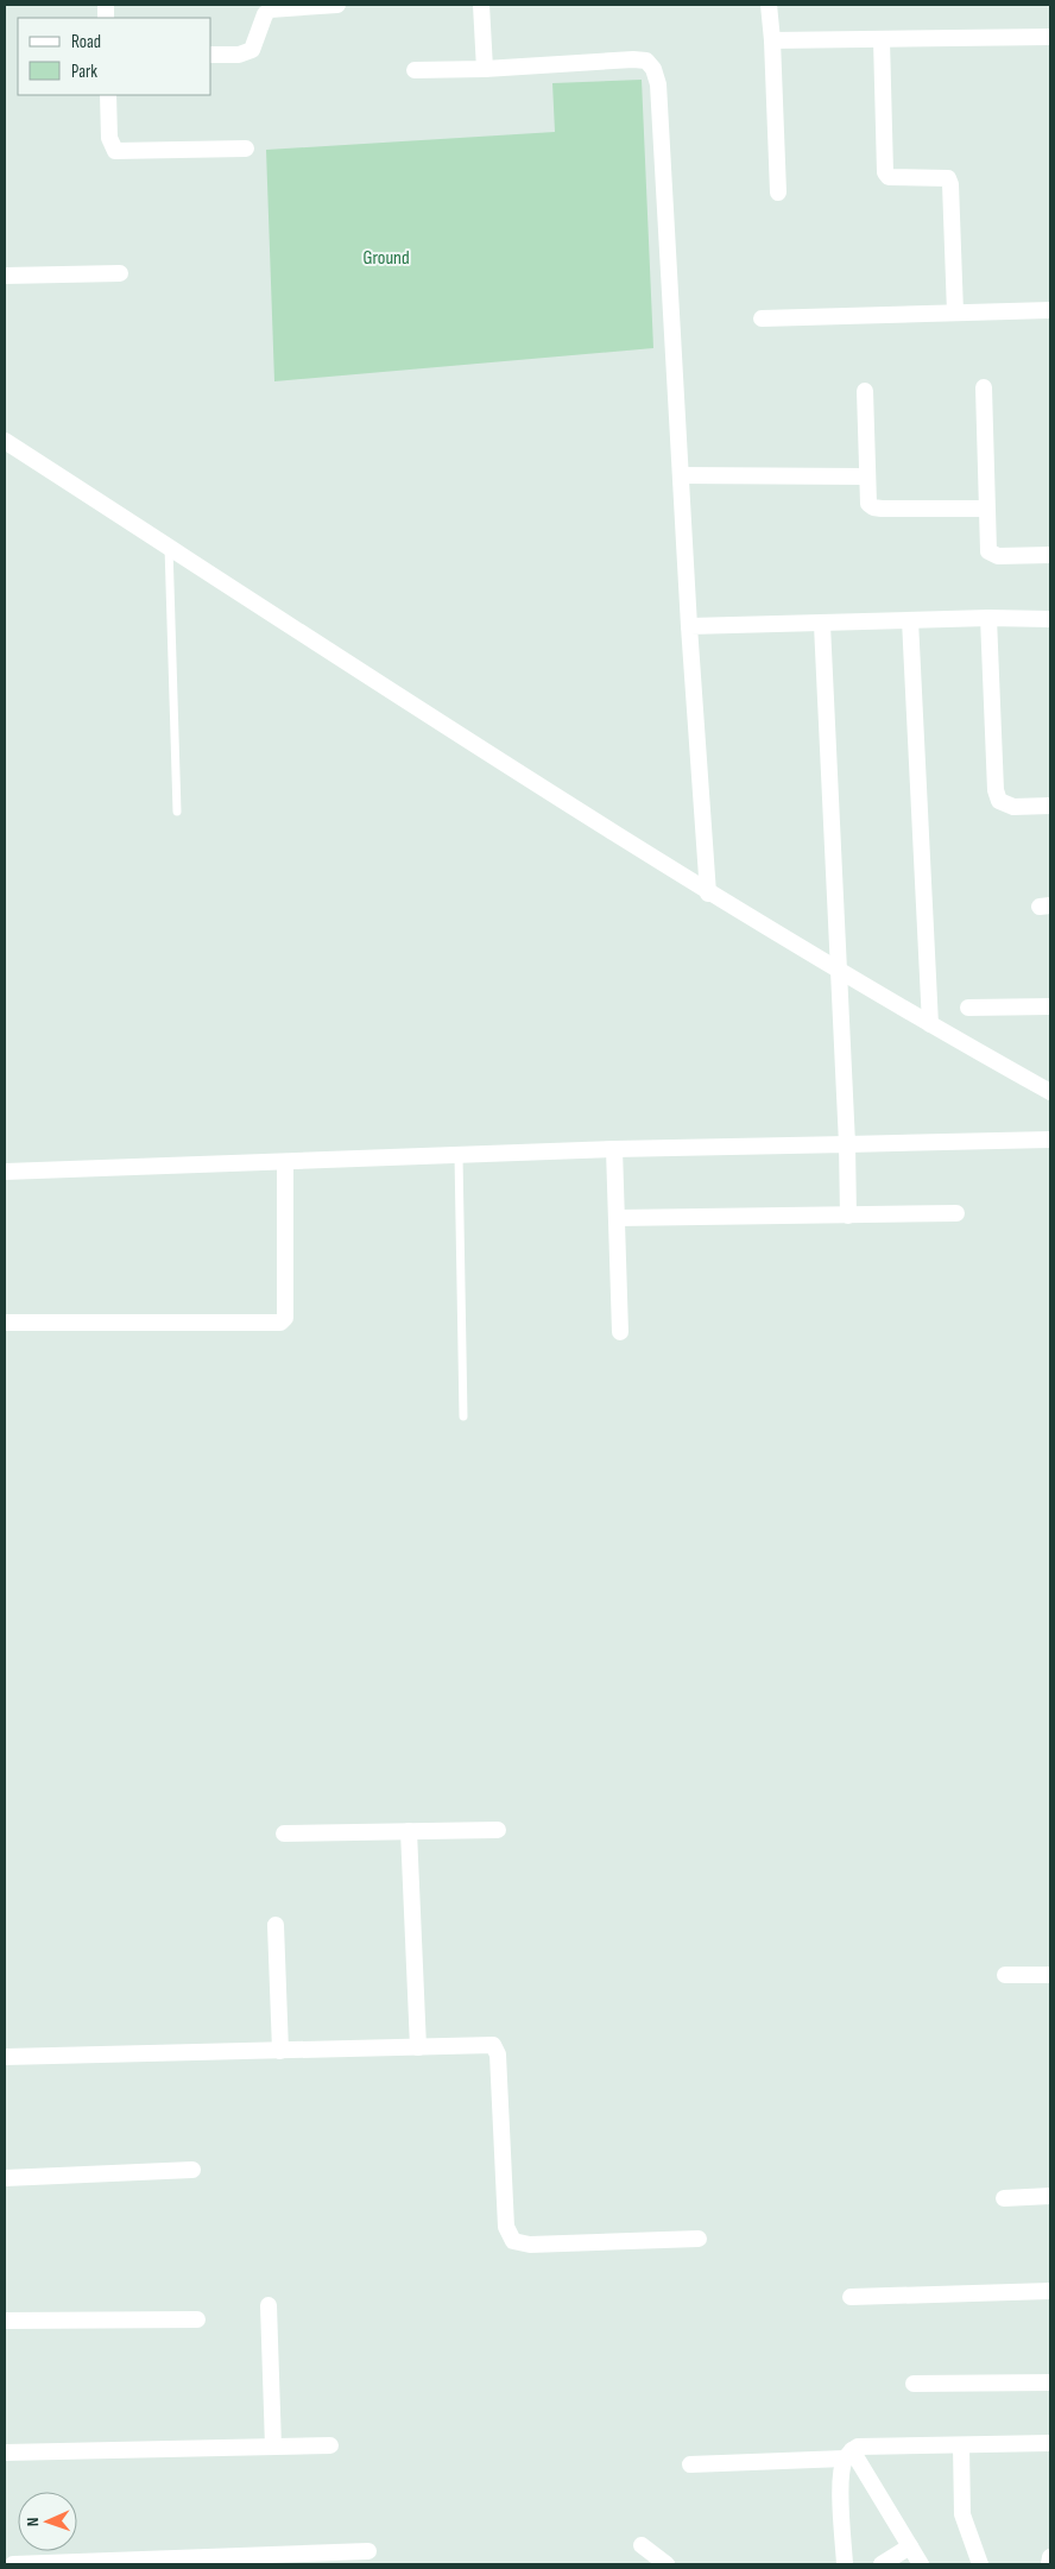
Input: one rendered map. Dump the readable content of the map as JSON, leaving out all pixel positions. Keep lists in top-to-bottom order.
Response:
{
  "parks": ["Ground"],
  "legend": ["Road", "Park"],
  "north": "left"
}
